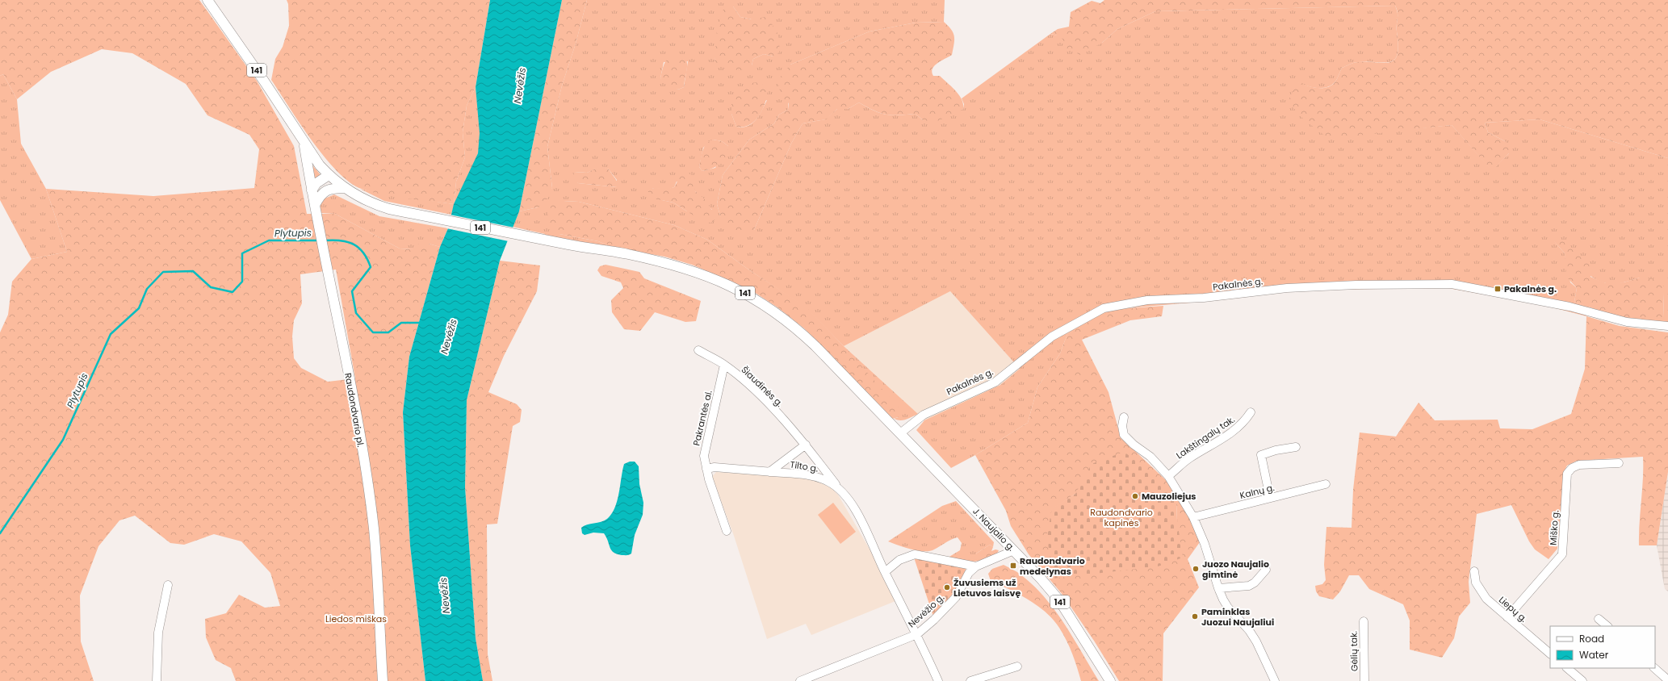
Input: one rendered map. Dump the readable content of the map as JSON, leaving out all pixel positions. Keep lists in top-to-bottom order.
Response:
{
  "streets": {
    "main road": ["141", "Raudondvario pl.", "J. Naujalio g."],
    "street": [
      "Pakalnės g.",
      "Šiaudinės g.",
      "Pakrantės al.",
      "Lakštingalų tak.",
      "Tilto g.",
      "Kalnų g.",
      "Miško g.",
      "Liepų g.",
      "Nevėžio g.",
      "Gėlių tak."
    ]
  },
  "crossings": [
    ["141", "Pakalnės g."],
    ["141", "Raudondvario pl."],
    ["141", "J. Naujalio g."],
    ["Pakalnės g.", "J. Naujalio g."],
    ["Šiaudinės g.", "Pakrantės al."],
    ["Šiaudinės g.", "Tilto g."],
    ["Pakrantės al.", "Tilto g."],
    ["Tilto g.", "Nevėžio g."],
    ["Miško g.", "Liepų g."],
    ["J. Naujalio g.", "Nevėžio g."]
  ],
  "water": ["Nevėžis", "Plytupis"],
  "parks": ["Raudondvario kapinės", "Liedos miškas"],
  "places": {
    "transit": ["Pakalnės g.", "Raudondvario medelynas"],
    "other": [
      "Mauzoliejus",
      "Juozo Naujalio gimtinė",
      "Žuvusiems už Lietuvos laisvę",
      "Paminklas Juozui Naujaliui"
    ]
  },
  "legend": ["Road", "Water"]
}
